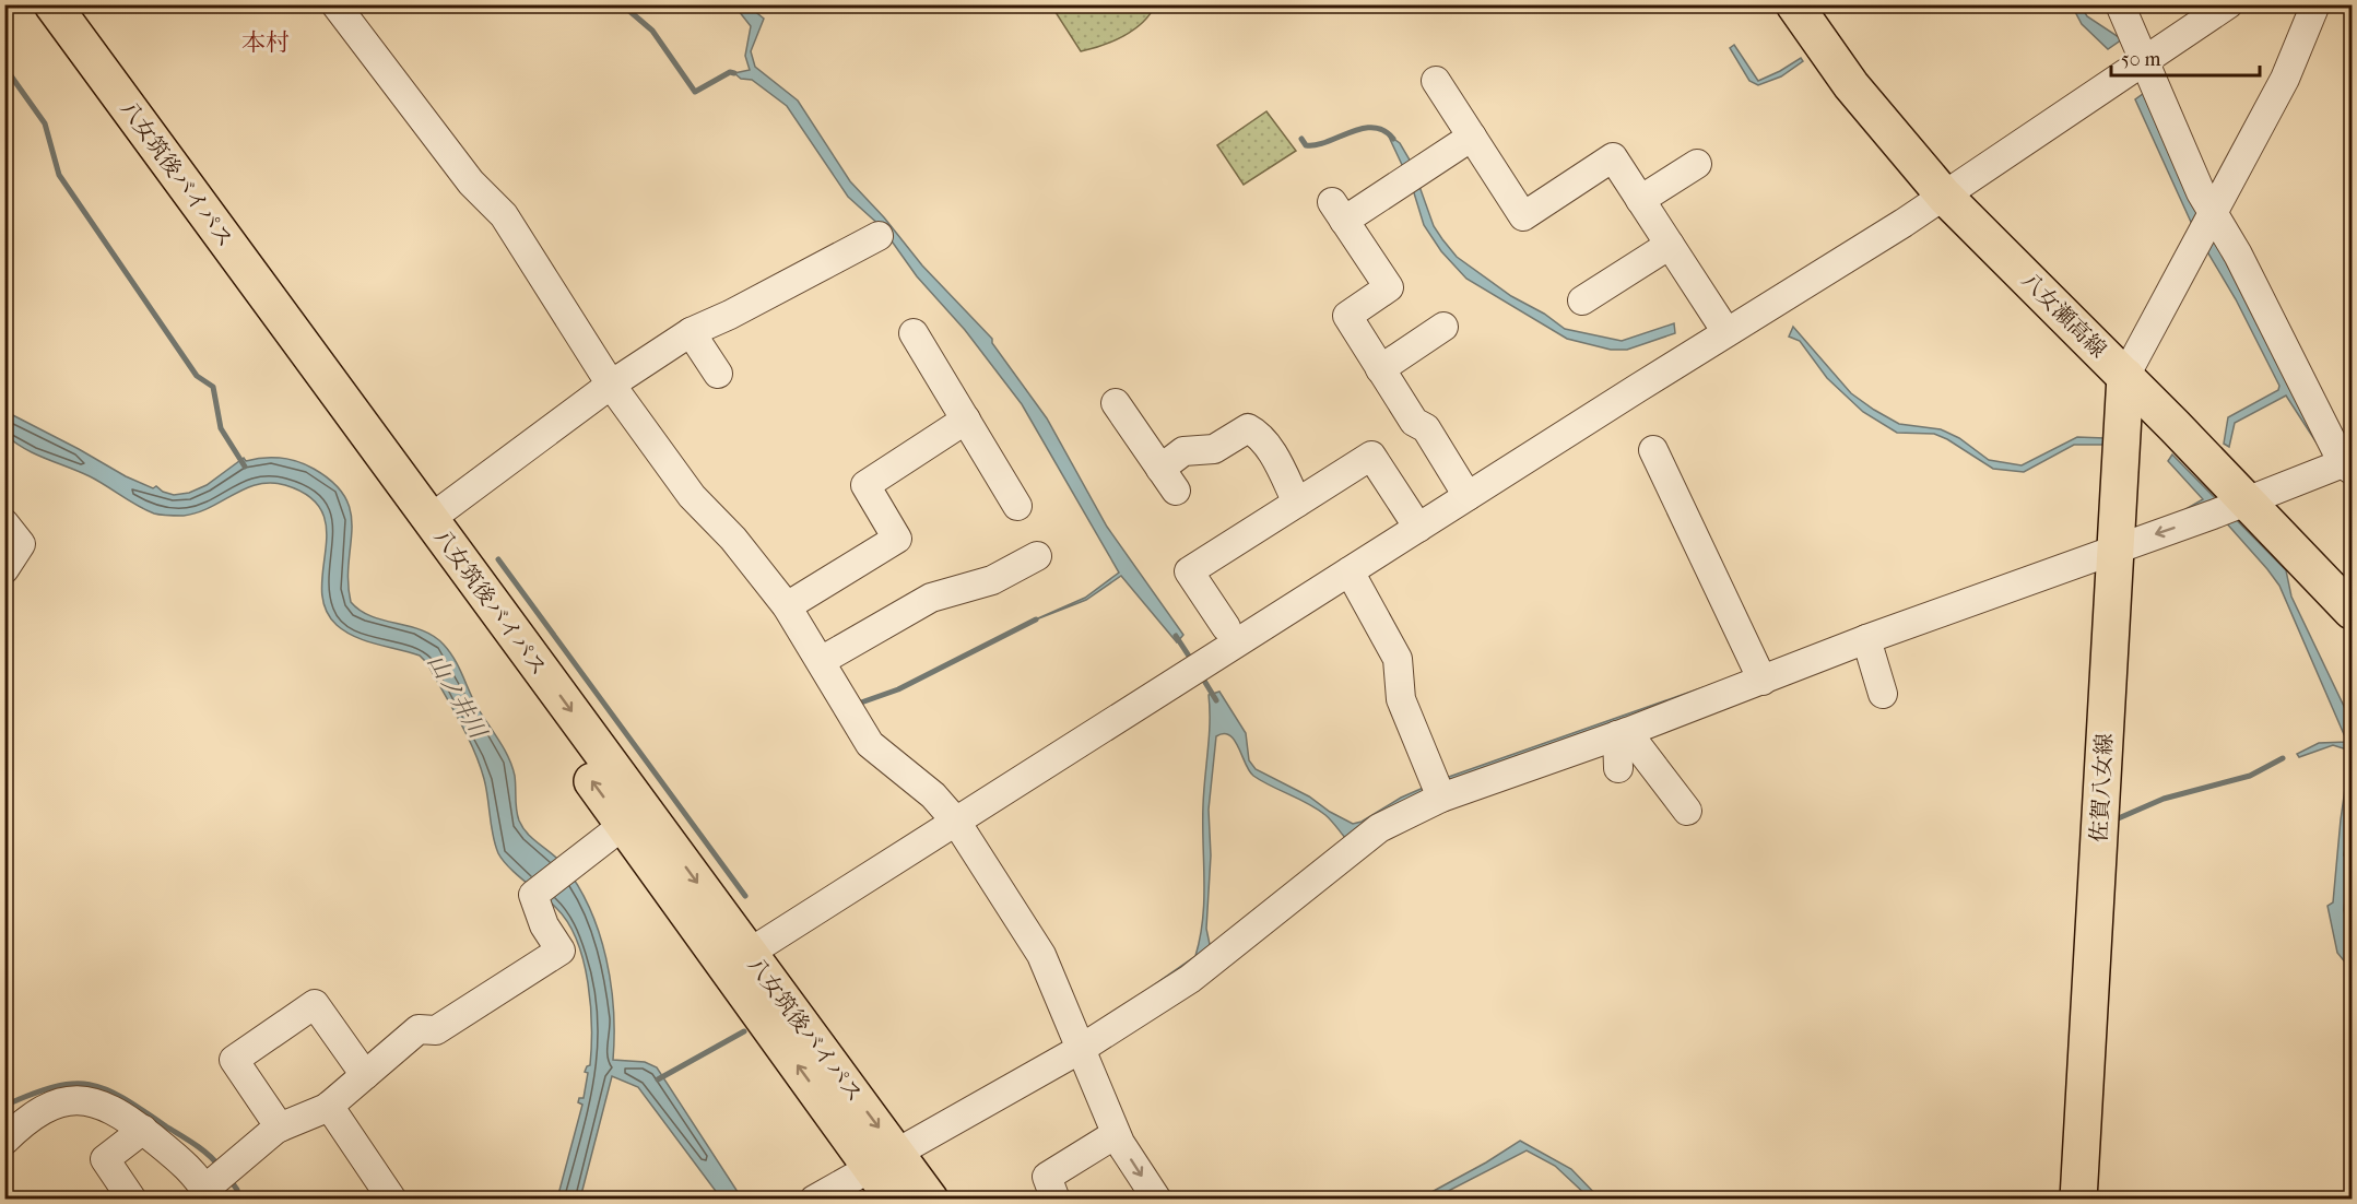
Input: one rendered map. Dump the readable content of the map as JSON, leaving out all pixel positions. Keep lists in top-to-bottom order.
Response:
{
  "streets": {
    "main road": ["八女筑後バイパス", "八女瀬高線", "佐賀八女線"]
  },
  "crossings": [
    ["八女瀬高線", "佐賀八女線"]
  ],
  "districts": ["本村"],
  "water": ["山ノ井川"],
  "scale_bar": "50 m"
}
